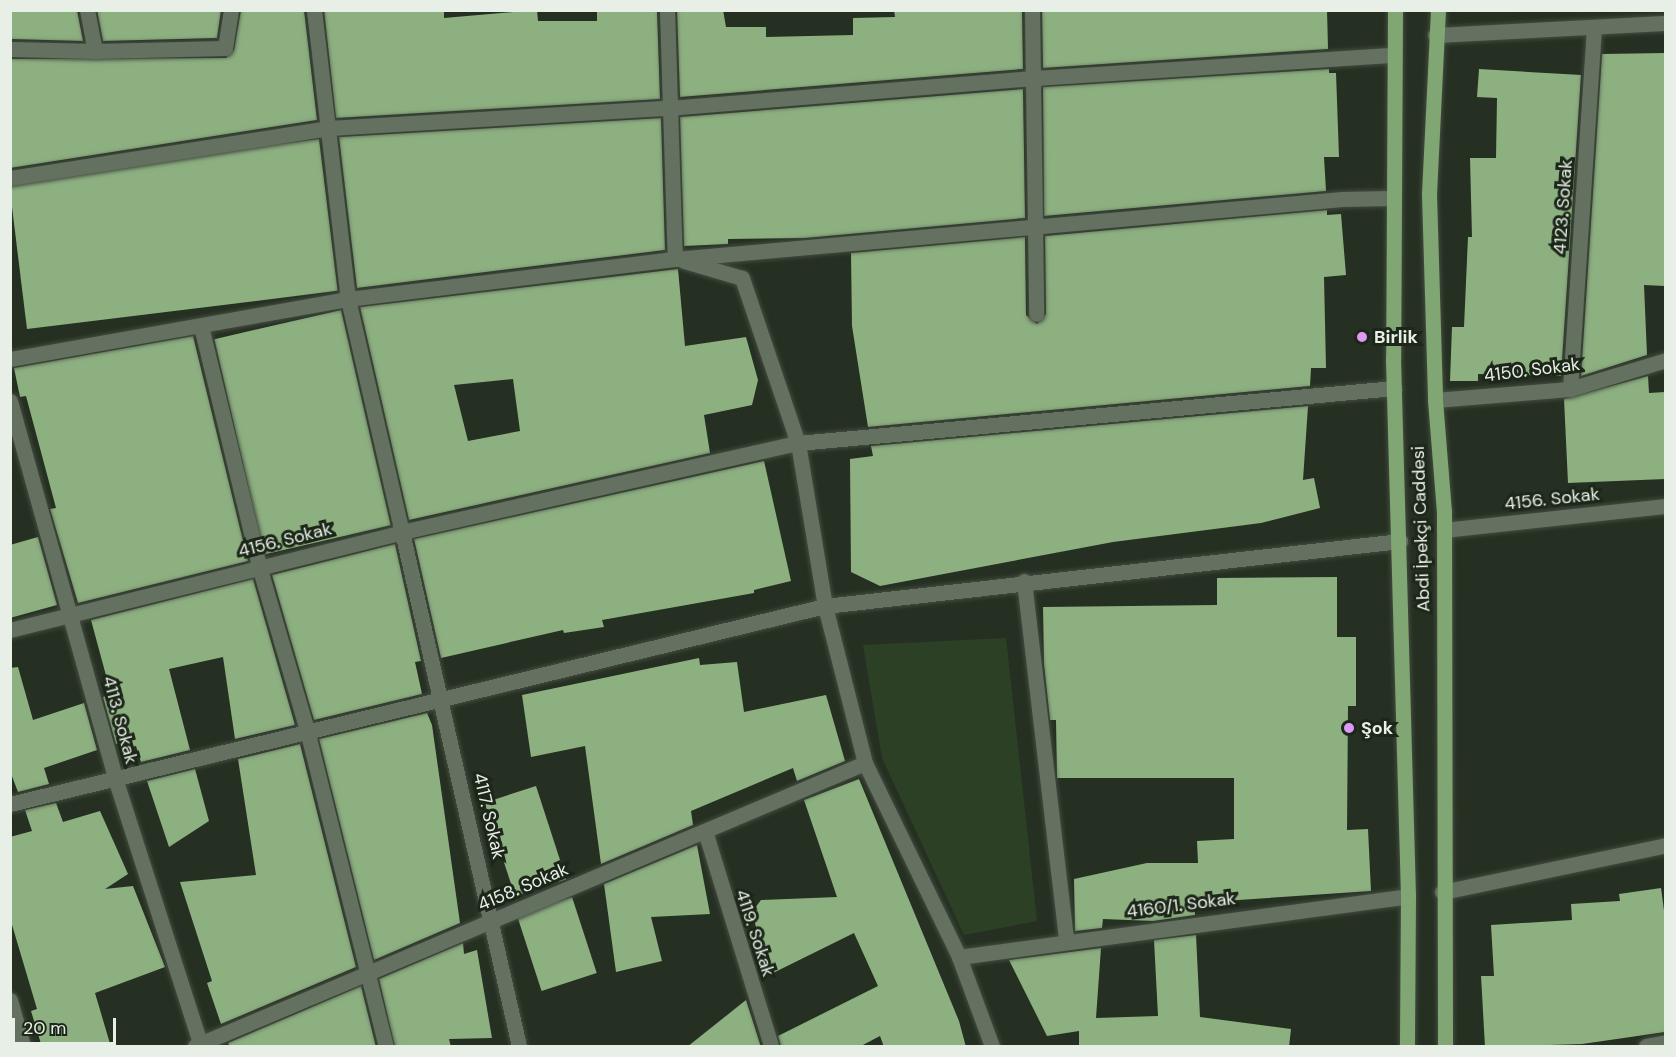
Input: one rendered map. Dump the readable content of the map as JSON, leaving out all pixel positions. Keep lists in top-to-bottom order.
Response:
{
  "streets": {
    "main road": ["Abdi İpekçi Caddesi"],
    "street": [
      "4123. Sokak",
      "4150. Sokak",
      "4156. Sokak",
      "4113. Sokak",
      "4117. Sokak",
      "4158. Sokak",
      "4160/1. Sokak",
      "4119. Sokak"
    ]
  },
  "crossings": [
    ["4123. Sokak", "4150. Sokak"],
    ["4150. Sokak", "Abdi İpekçi Caddesi"],
    ["4156. Sokak", "Abdi İpekçi Caddesi"],
    ["4156. Sokak", "4113. Sokak"],
    ["Abdi İpekçi Caddesi", "4160/1. Sokak"],
    ["4113. Sokak", "4158. Sokak"],
    ["4117. Sokak", "4158. Sokak"],
    ["4158. Sokak", "4119. Sokak"]
  ],
  "places": ["Birlik", "Şok"],
  "scale_bar": "20 m"
}
